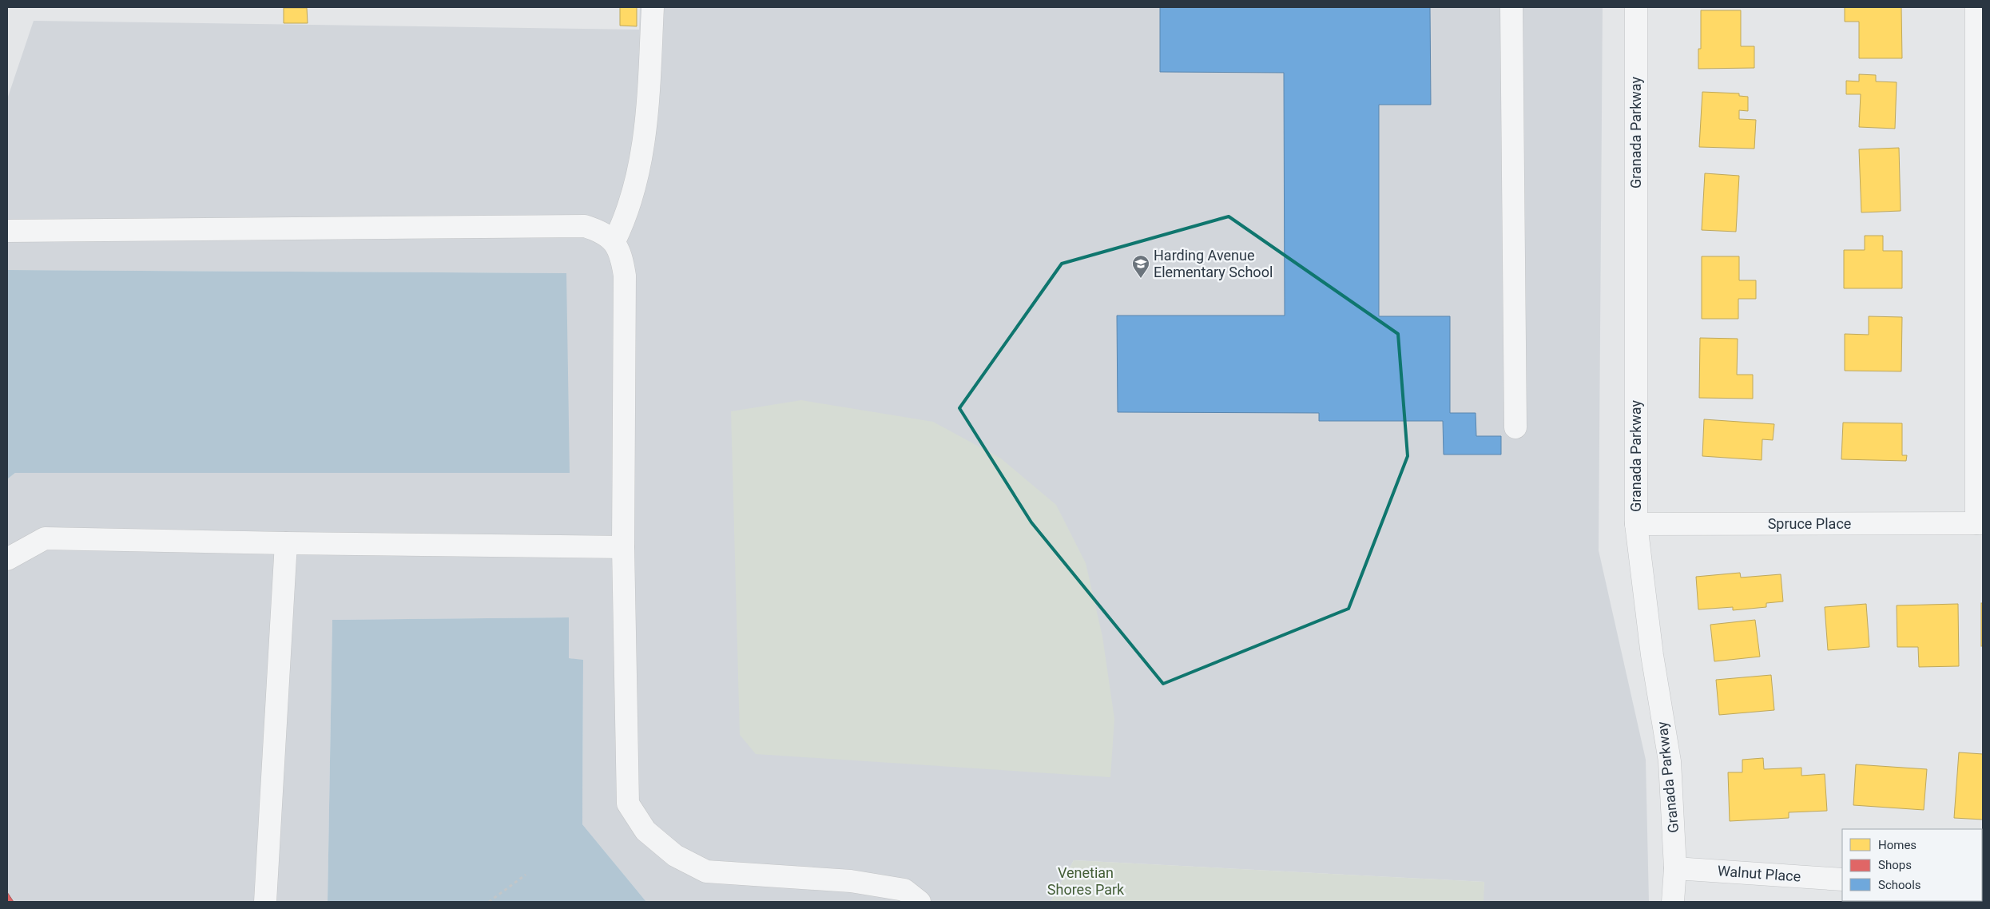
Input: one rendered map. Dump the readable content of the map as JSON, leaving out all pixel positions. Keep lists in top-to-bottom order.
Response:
{
  "streets": {
    "street": ["Granada Parkway", "Spruce Place", "Walnut Place"]
  },
  "crossings": [
    ["Granada Parkway", "Spruce Place"],
    ["Granada Parkway", "Walnut Place"]
  ],
  "parks": ["Venetian Shores Park"],
  "places": {
    "school or university": ["Harding Avenue Elementary School"]
  },
  "legend": ["Homes", "Shops", "Schools"]
}
